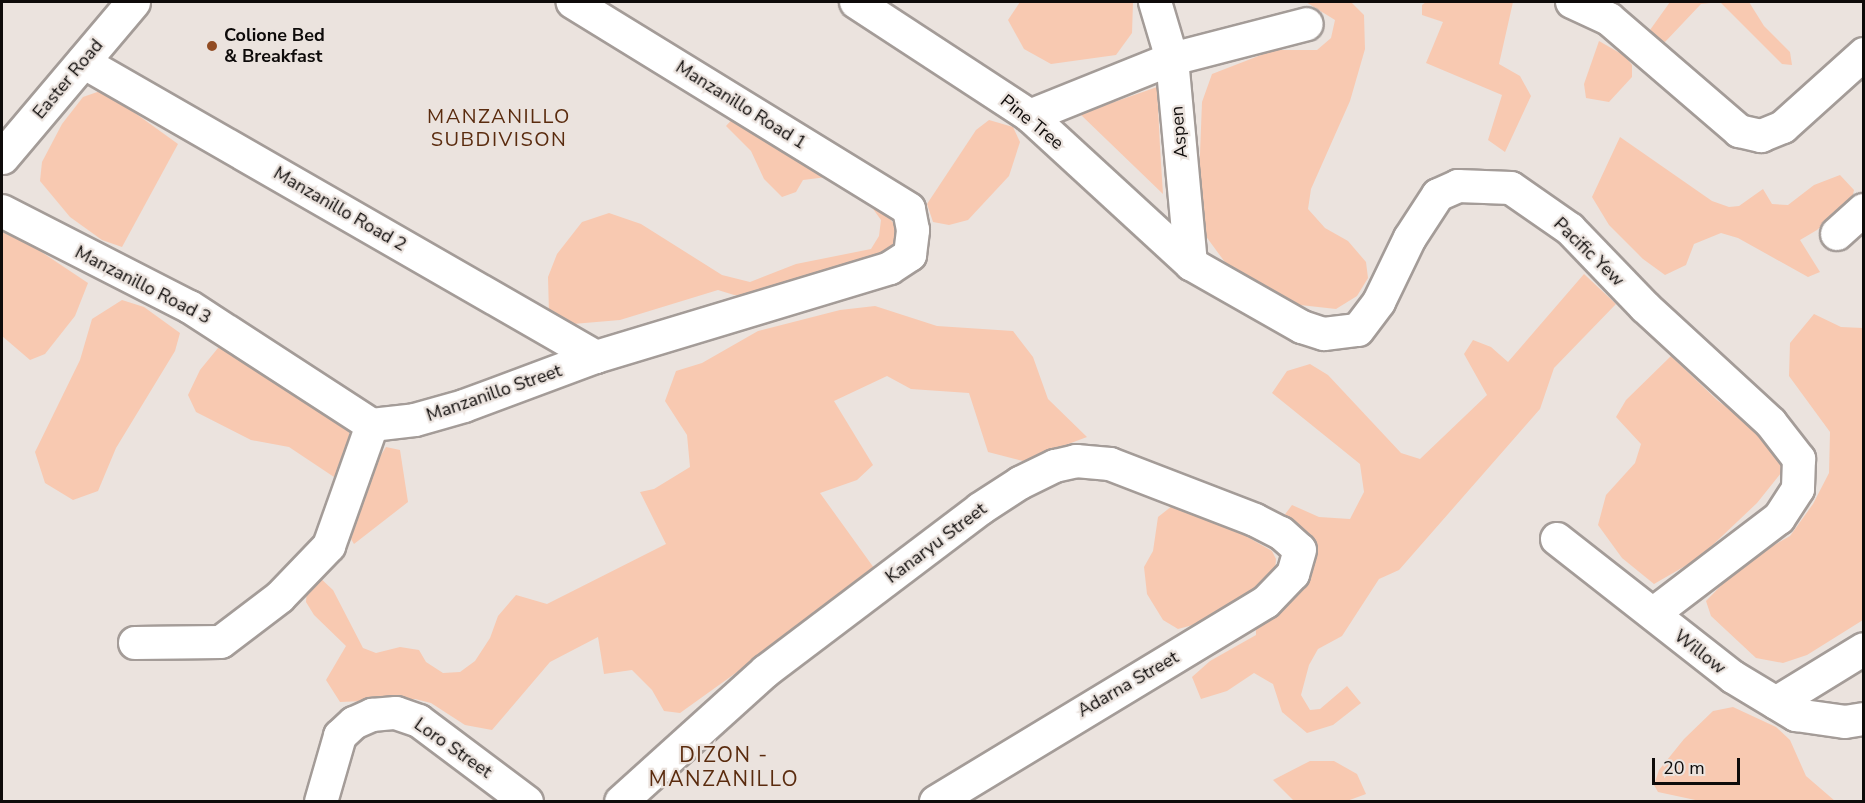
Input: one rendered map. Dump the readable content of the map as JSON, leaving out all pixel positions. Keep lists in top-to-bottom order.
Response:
{
  "streets": {
    "main road": ["Easter Road"],
    "street": [
      "Manzanillo Road 1",
      "Pine Tree",
      "Aspen",
      "Manzanillo Road 2",
      "Pacific Yew",
      "Manzanillo Road 3",
      "Manzanillo Street",
      "Kanaryu Street",
      "Willow",
      "Adarna Street",
      "Loro Street"
    ]
  },
  "crossings": [
    ["Easter Road", "Manzanillo Road 2"],
    ["Manzanillo Road 1", "Manzanillo Street"],
    ["Pine Tree", "Aspen"],
    ["Pine Tree", "Pacific Yew"],
    ["Aspen", "Pacific Yew"],
    ["Manzanillo Road 2", "Manzanillo Street"],
    ["Pacific Yew", "Willow"],
    ["Manzanillo Road 3", "Manzanillo Street"],
    ["Kanaryu Street", "Adarna Street"]
  ],
  "districts": ["MANZANILLO SUBDIVISON", "DIZON - MANZANILLO"],
  "places": ["Colione Bed & Breakfast"],
  "scale_bar": "20 m"
}
